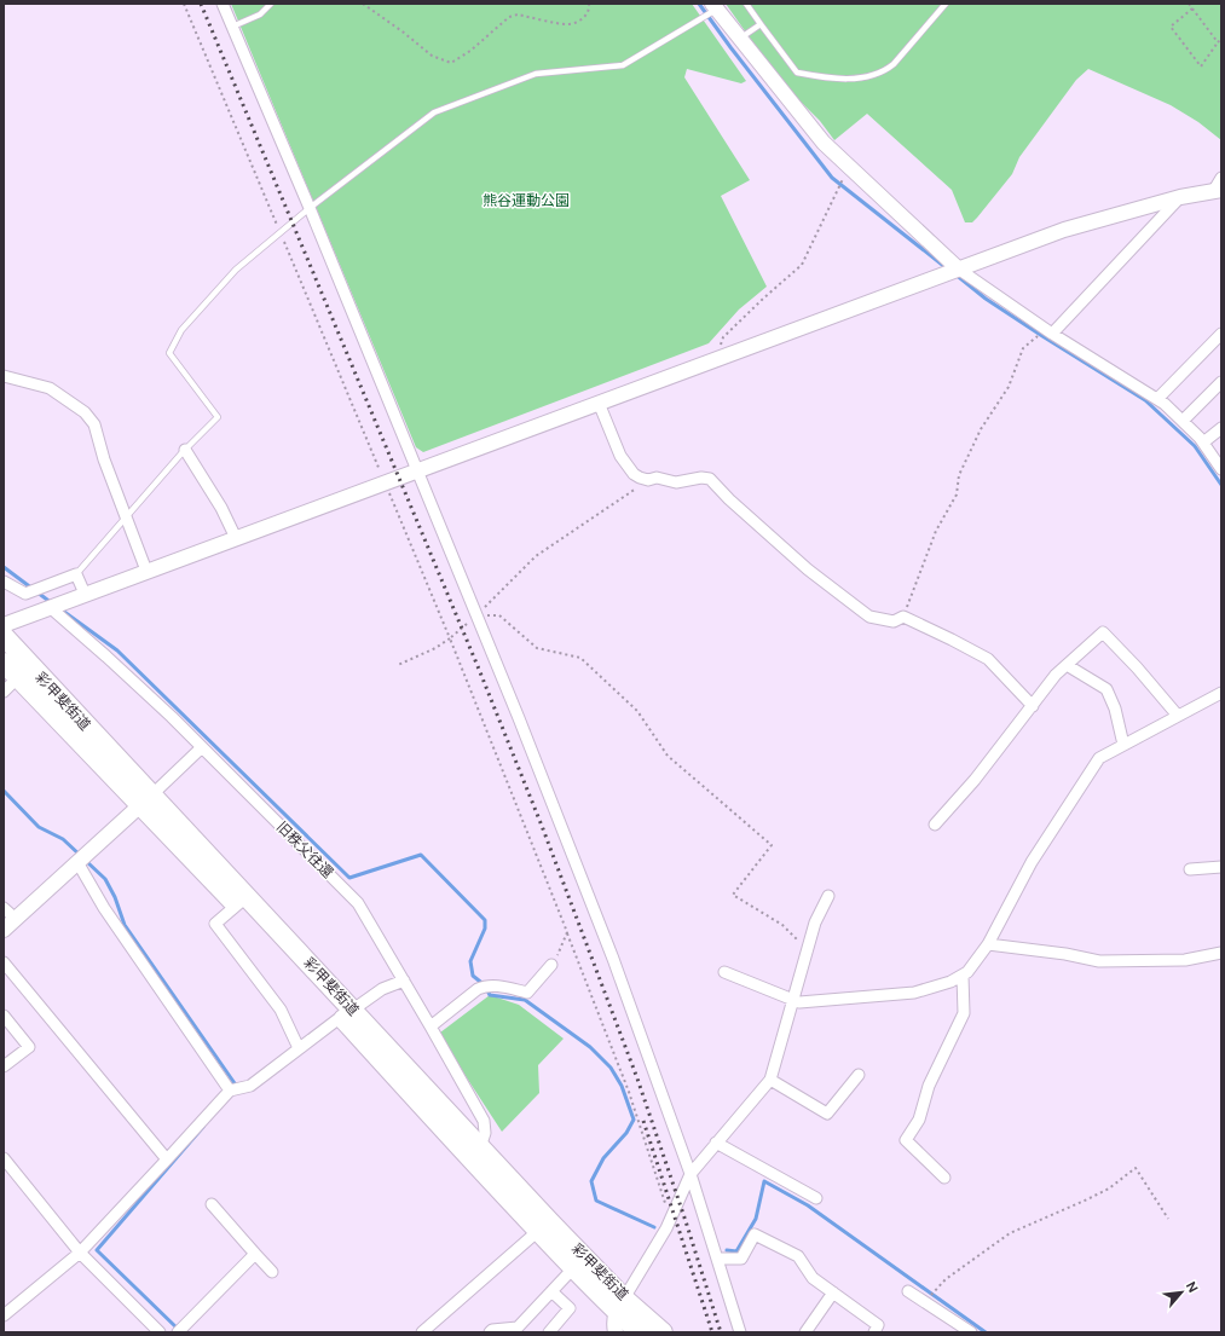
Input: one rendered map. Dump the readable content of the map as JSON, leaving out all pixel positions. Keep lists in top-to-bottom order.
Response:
{
  "streets": {
    "highway": ["彩甲斐街道"],
    "street": ["旧秩父往還"]
  },
  "crossings": [
    ["彩甲斐街道", "旧秩父往還"]
  ],
  "parks": ["熊谷運動公園"],
  "north": "top right"
}
